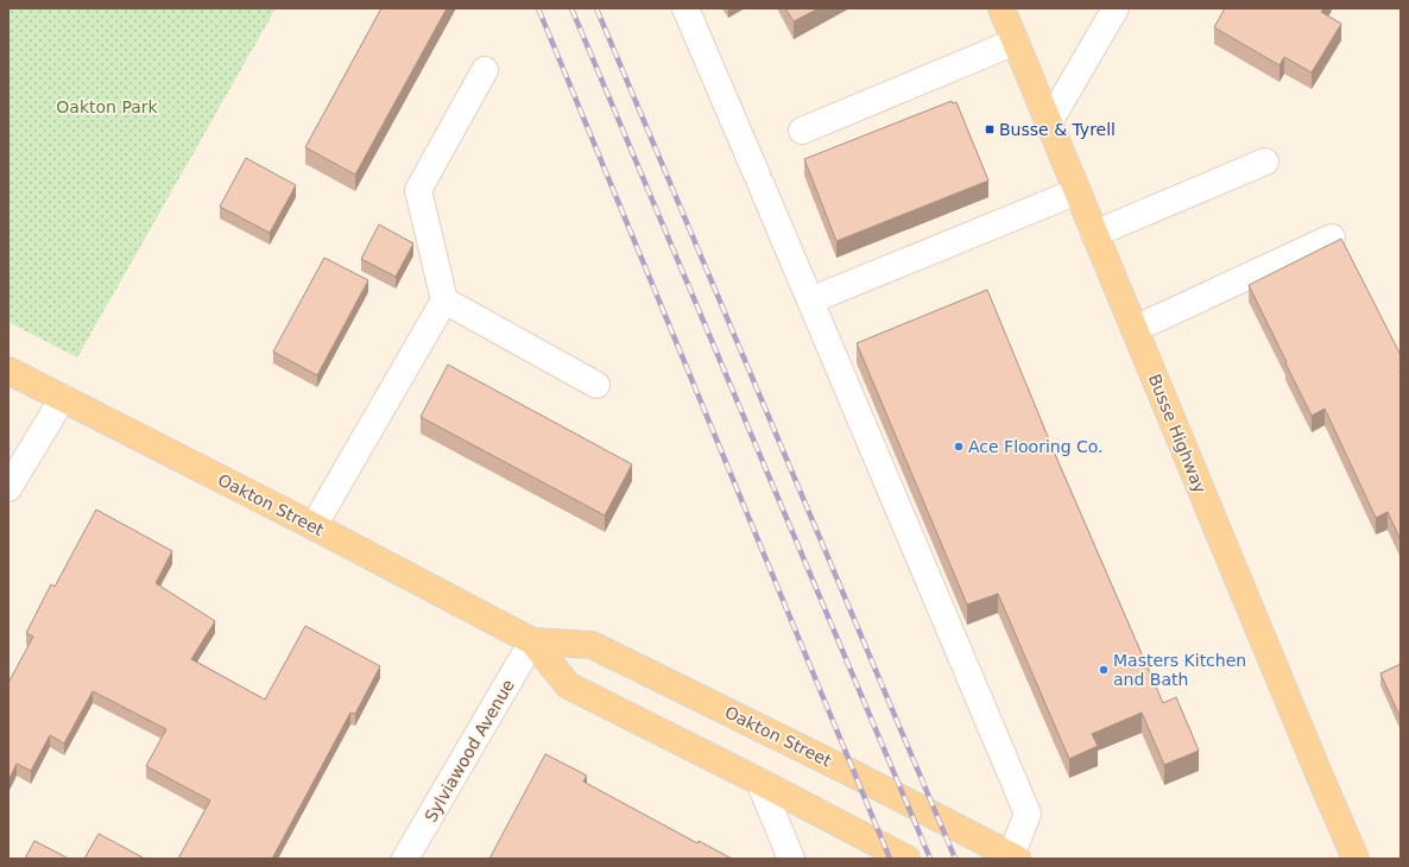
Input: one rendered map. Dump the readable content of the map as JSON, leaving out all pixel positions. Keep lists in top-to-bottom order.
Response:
{
  "streets": {
    "main road": ["Busse Highway", "Oakton Street"],
    "street": ["Sylviawood Avenue"]
  },
  "crossings": [
    ["Oakton Street", "Sylviawood Avenue"]
  ],
  "parks": ["Oakton Park"],
  "places": {
    "transit": ["Busse & Tyrell"],
    "other": ["Ace Flooring Co.", "Masters Kitchen and Bath"]
  }
}
